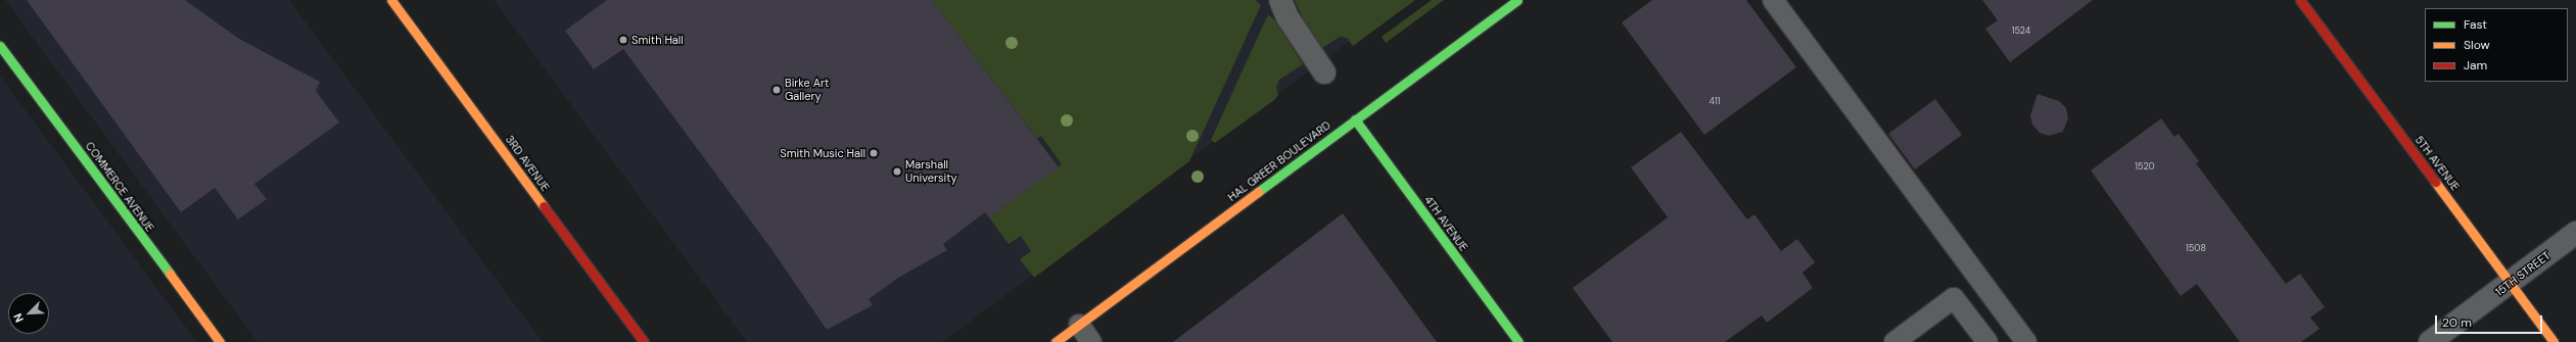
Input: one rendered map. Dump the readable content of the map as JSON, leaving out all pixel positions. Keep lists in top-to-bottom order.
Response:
{
  "streets": {
    "main road": [
      "HAL GREER BOULEVARD",
      "3RD AVENUE",
      "5TH AVENUE",
      "COMMERCE AVENUE",
      "4TH AVENUE"
    ],
    "street": ["15TH STREET"]
  },
  "crossings": [
    ["HAL GREER BOULEVARD", "4TH AVENUE"],
    ["5TH AVENUE", "15TH STREET"]
  ],
  "places": [
    "Smith Hall",
    "Birke Art Gallery",
    "Smith Music Hall",
    "Marshall University"
  ],
  "house_numbers": [
    "1524",
    "411",
    "1520",
    "1508"
  ],
  "legend": ["Fast", "Slow", "Jam"],
  "scale_bar": "20 m",
  "north": "bottom left"
}
